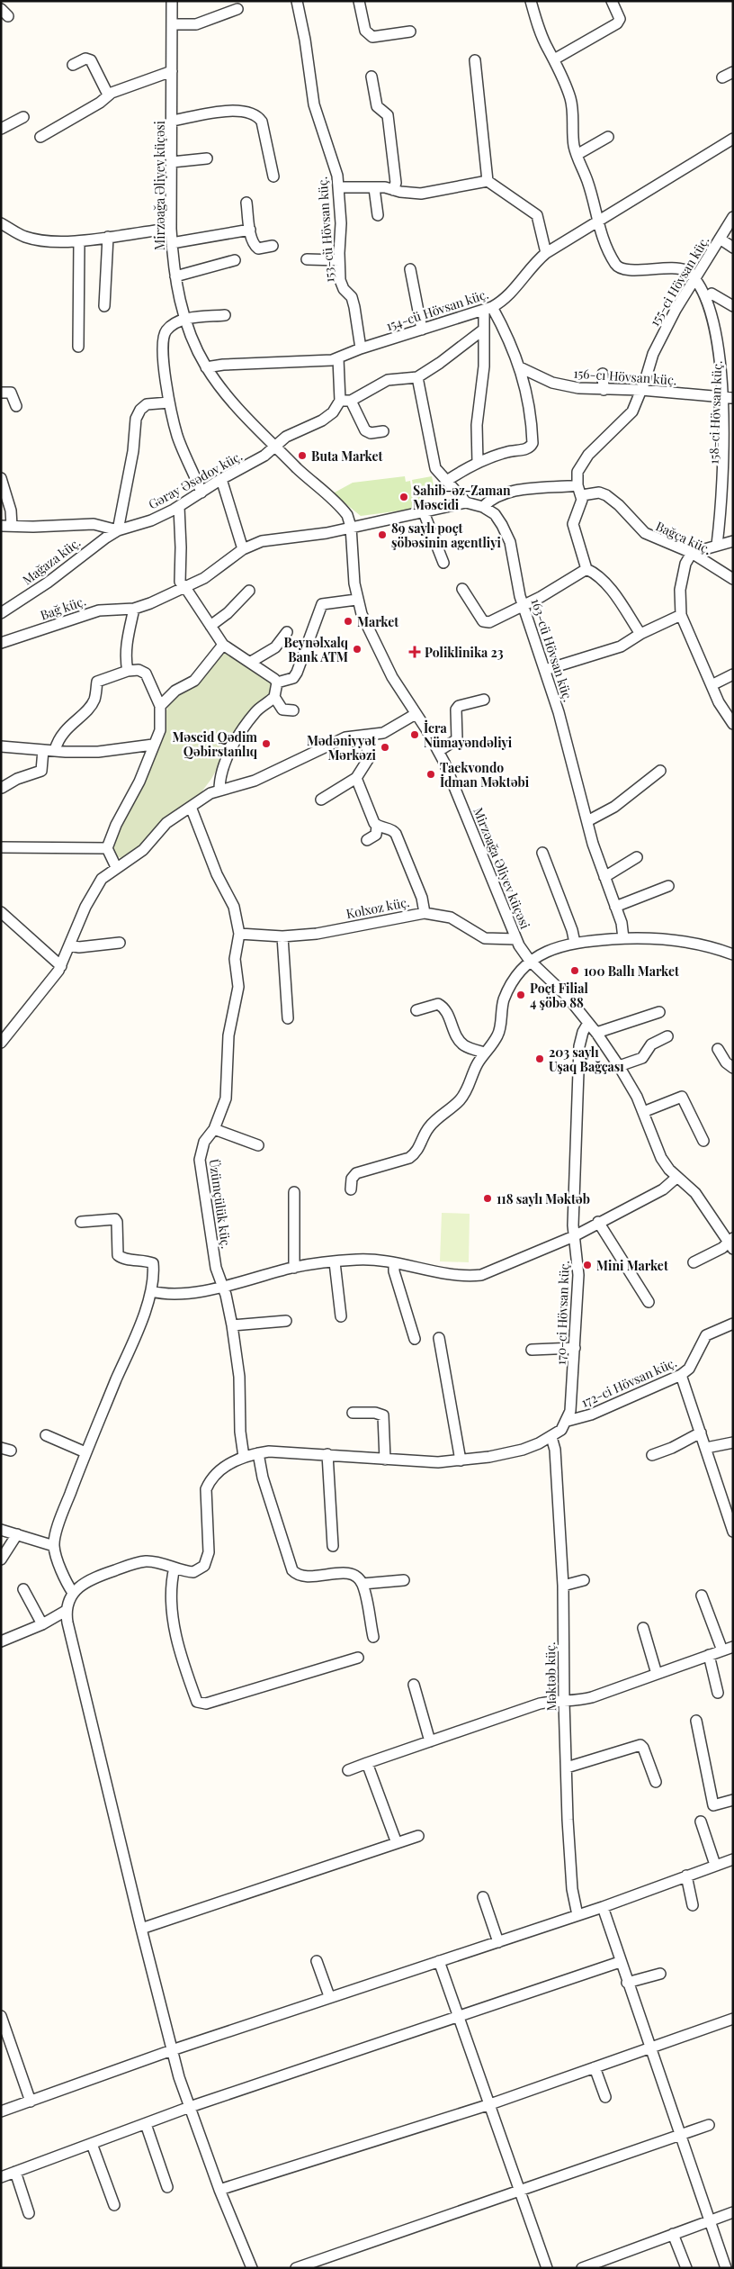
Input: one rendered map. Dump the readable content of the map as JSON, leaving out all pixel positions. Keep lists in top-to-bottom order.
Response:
{
  "streets": {
    "street": [
      "Mirzəağa Əliyev küçəsi",
      "153-cü Hövsan küç.",
      "155-ci Hövsan küç.",
      "154-cü Hövsan küç.",
      "156-cı Hövsan küç.",
      "158-ci Hövsan küç.",
      "Gəray Əsədov küç.",
      "Bağça küç.",
      "Mağaza küç.",
      "Bağ küç.",
      "163-cü Hövsan küç.",
      "Kolxoz küç.",
      "Üzümçülük küç.",
      "170-ci Hövsan küç.",
      "172-ci Hövsan küç.",
      "Məktəb küç."
    ]
  },
  "crossings": [
    ["Mirzəağa Əliyev küçəsi", "154-cü Hövsan küç."],
    ["Mirzəağa Əliyev küçəsi", "Gəray Əsədov küç."],
    ["Mirzəağa Əliyev küçəsi", "163-cü Hövsan küç."],
    ["Mirzəağa Əliyev küçəsi", "Kolxoz küç."],
    ["Mirzəağa Əliyev küçəsi", "170-ci Hövsan küç."],
    ["153-cü Hövsan küç.", "154-cü Hövsan küç."],
    ["155-ci Hövsan küç.", "156-cı Hövsan küç."],
    ["155-ci Hövsan küç.", "Bağça küç."],
    ["156-cı Hövsan küç.", "158-ci Hövsan küç."],
    ["Gəray Əsədov küç.", "Mağaza küç."],
    ["Bağça küç.", "163-cü Hövsan küç."],
    ["Kolxoz küç.", "Üzümçülük küç."],
    ["170-ci Hövsan küç.", "172-ci Hövsan küç."]
  ],
  "places": {
    "other": [
      "Buta Market",
      "Sahib-əz-Zaman Məscidi",
      "89 saylı poçt şöbəsinin agentliyi",
      "Market",
      "Beynəlxalq Bank ATM",
      "İcra Nümayəndəliyi",
      "Məscid Qədim Qəbirstanlıq",
      "Mədəniyyət Mərkəzi",
      "Taekvondo İdman Məktəbi",
      "100 Ballı Market",
      "Poçt Filial 4 şöbə 88",
      "203 saylı Uşaq Bağçası",
      "118 saylı Məktəb",
      "Mini Market"
    ],
    "health": ["Poliklinika 23"]
  }
}
